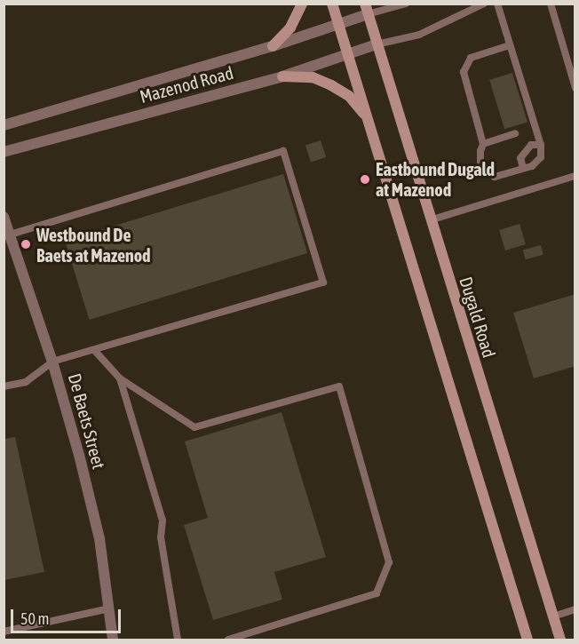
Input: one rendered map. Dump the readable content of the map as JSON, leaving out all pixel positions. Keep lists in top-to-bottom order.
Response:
{
  "streets": {
    "main road": ["Dugald Road"],
    "street": ["Mazenod Road", "De Baets Street"]
  },
  "crossings": [
    ["Mazenod Road", "Dugald Road"]
  ],
  "places": ["Eastbound Dugald at Mazenod", "Westbound De Baets at Mazenod"],
  "scale_bar": "50 m"
}
